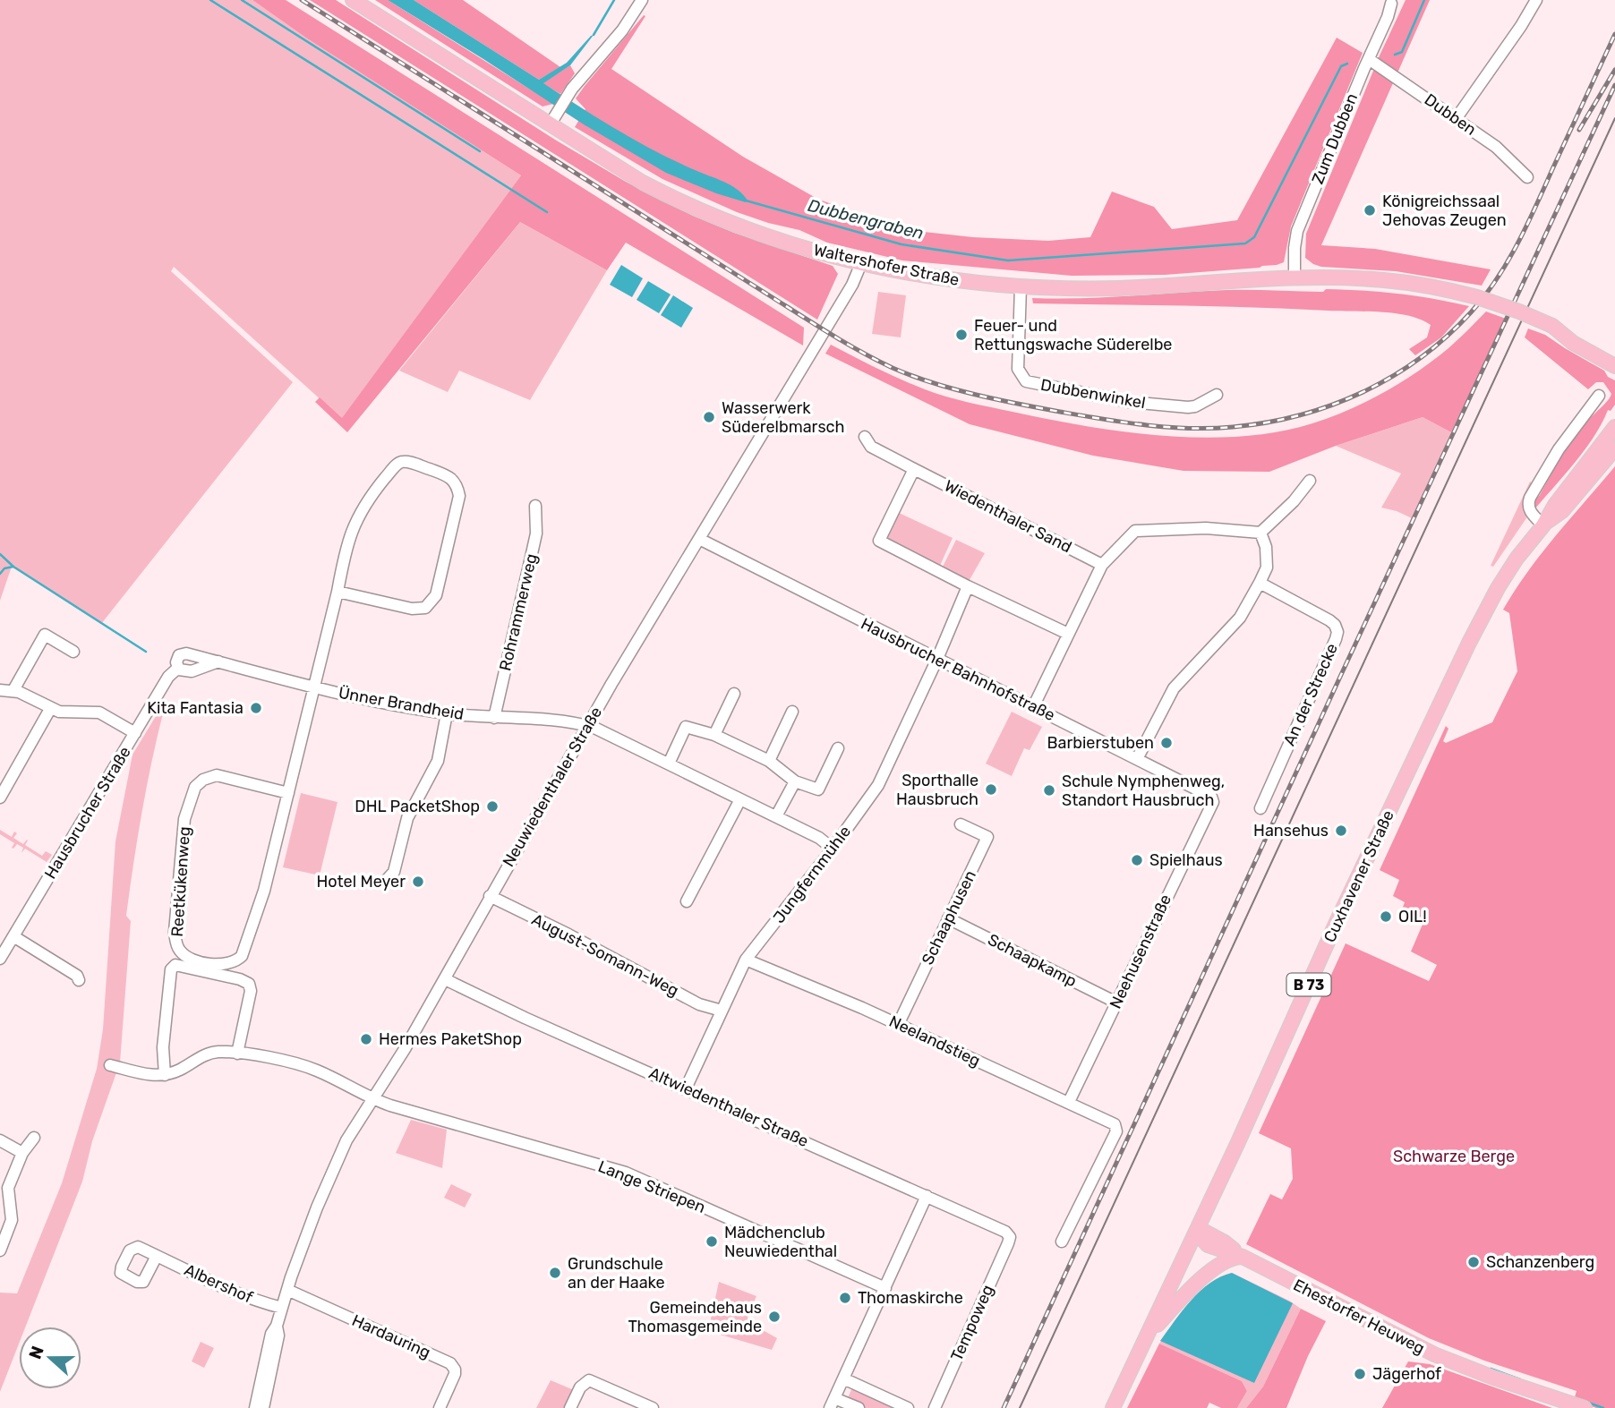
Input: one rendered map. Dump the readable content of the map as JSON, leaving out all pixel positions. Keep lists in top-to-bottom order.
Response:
{
  "streets": {
    "main road": [
      "Waltershofer Straße",
      "Cuxhavener Straße",
      "B 73",
      "Ehestorfer Heuweg"
    ],
    "street": [
      "Dubben",
      "Zum Dubben",
      "Dubbenwinkel",
      "Wiedenthaler Sand",
      "Rohrammerweg",
      "Hausbrucher Bahnhofstraße",
      "An der Strecke",
      "Ünner Brandheid",
      "Neuwiedenthaler Straße",
      "Hausbrucher Straße",
      "Jungfernmühle",
      "Reetkükenweg",
      "Schaaphusen",
      "Neehusenstraße",
      "August-Somann-Weg",
      "Schaapkamp",
      "Neelandstieg",
      "Altwiedenthaler Straße",
      "Lange Striepen",
      "Albershof",
      "Tempoweg",
      "Hardauring"
    ]
  },
  "crossings": [
    ["Dubben", "Zum Dubben"],
    ["Zum Dubben", "Waltershofer Straße"],
    ["Waltershofer Straße", "Dubbenwinkel"],
    ["Waltershofer Straße", "Neuwiedenthaler Straße"],
    ["Rohrammerweg", "Ünner Brandheid"],
    ["Hausbrucher Bahnhofstraße", "Neuwiedenthaler Straße"],
    ["Hausbrucher Bahnhofstraße", "Jungfernmühle"],
    ["Hausbrucher Bahnhofstraße", "Neehusenstraße"],
    ["Ünner Brandheid", "Neuwiedenthaler Straße"],
    ["Ünner Brandheid", "Hausbrucher Straße"],
    ["Ünner Brandheid", "Jungfernmühle"],
    ["Ünner Brandheid", "Reetkükenweg"],
    ["Neuwiedenthaler Straße", "August-Somann-Weg"],
    ["Neuwiedenthaler Straße", "Altwiedenthaler Straße"],
    ["Neuwiedenthaler Straße", "Lange Striepen"],
    ["Neuwiedenthaler Straße", "Albershof"],
    ["Neuwiedenthaler Straße", "Hardauring"],
    ["Jungfernmühle", "August-Somann-Weg"],
    ["Jungfernmühle", "Neelandstieg"],
    ["Jungfernmühle", "Altwiedenthaler Straße"],
    ["Cuxhavener Straße", "Ehestorfer Heuweg"],
    ["Schaaphusen", "Schaapkamp"],
    ["Schaaphusen", "Neelandstieg"],
    ["Neehusenstraße", "Schaapkamp"],
    ["Neehusenstraße", "Neelandstieg"],
    ["Altwiedenthaler Straße", "Tempoweg"]
  ],
  "water": ["Dubbengraben"],
  "parks": ["Schwarze Berge"],
  "places": [
    "Königreichssaal Jehovas Zeugen",
    "Feuer- und Rettungswache Süderelbe",
    "Wasserwerk Süderelbmarsch",
    "Kita Fantasia",
    "Barbierstuben",
    "Sporthalle Hausbruch",
    "Schule Nymphenweg, Standort Hausbruch",
    "DHL PacketShop",
    "Hansehus",
    "Spielhaus",
    "Hotel Meyer",
    "OIL!",
    "Hermes PaketShop",
    "Mädchenclub Neuwiedenthal",
    "Schanzenberg",
    "Grundschule an der Haake",
    "Thomaskirche",
    "Gemeindehaus Thomasgemeinde",
    "Jägerhof"
  ],
  "north": "left"
}
